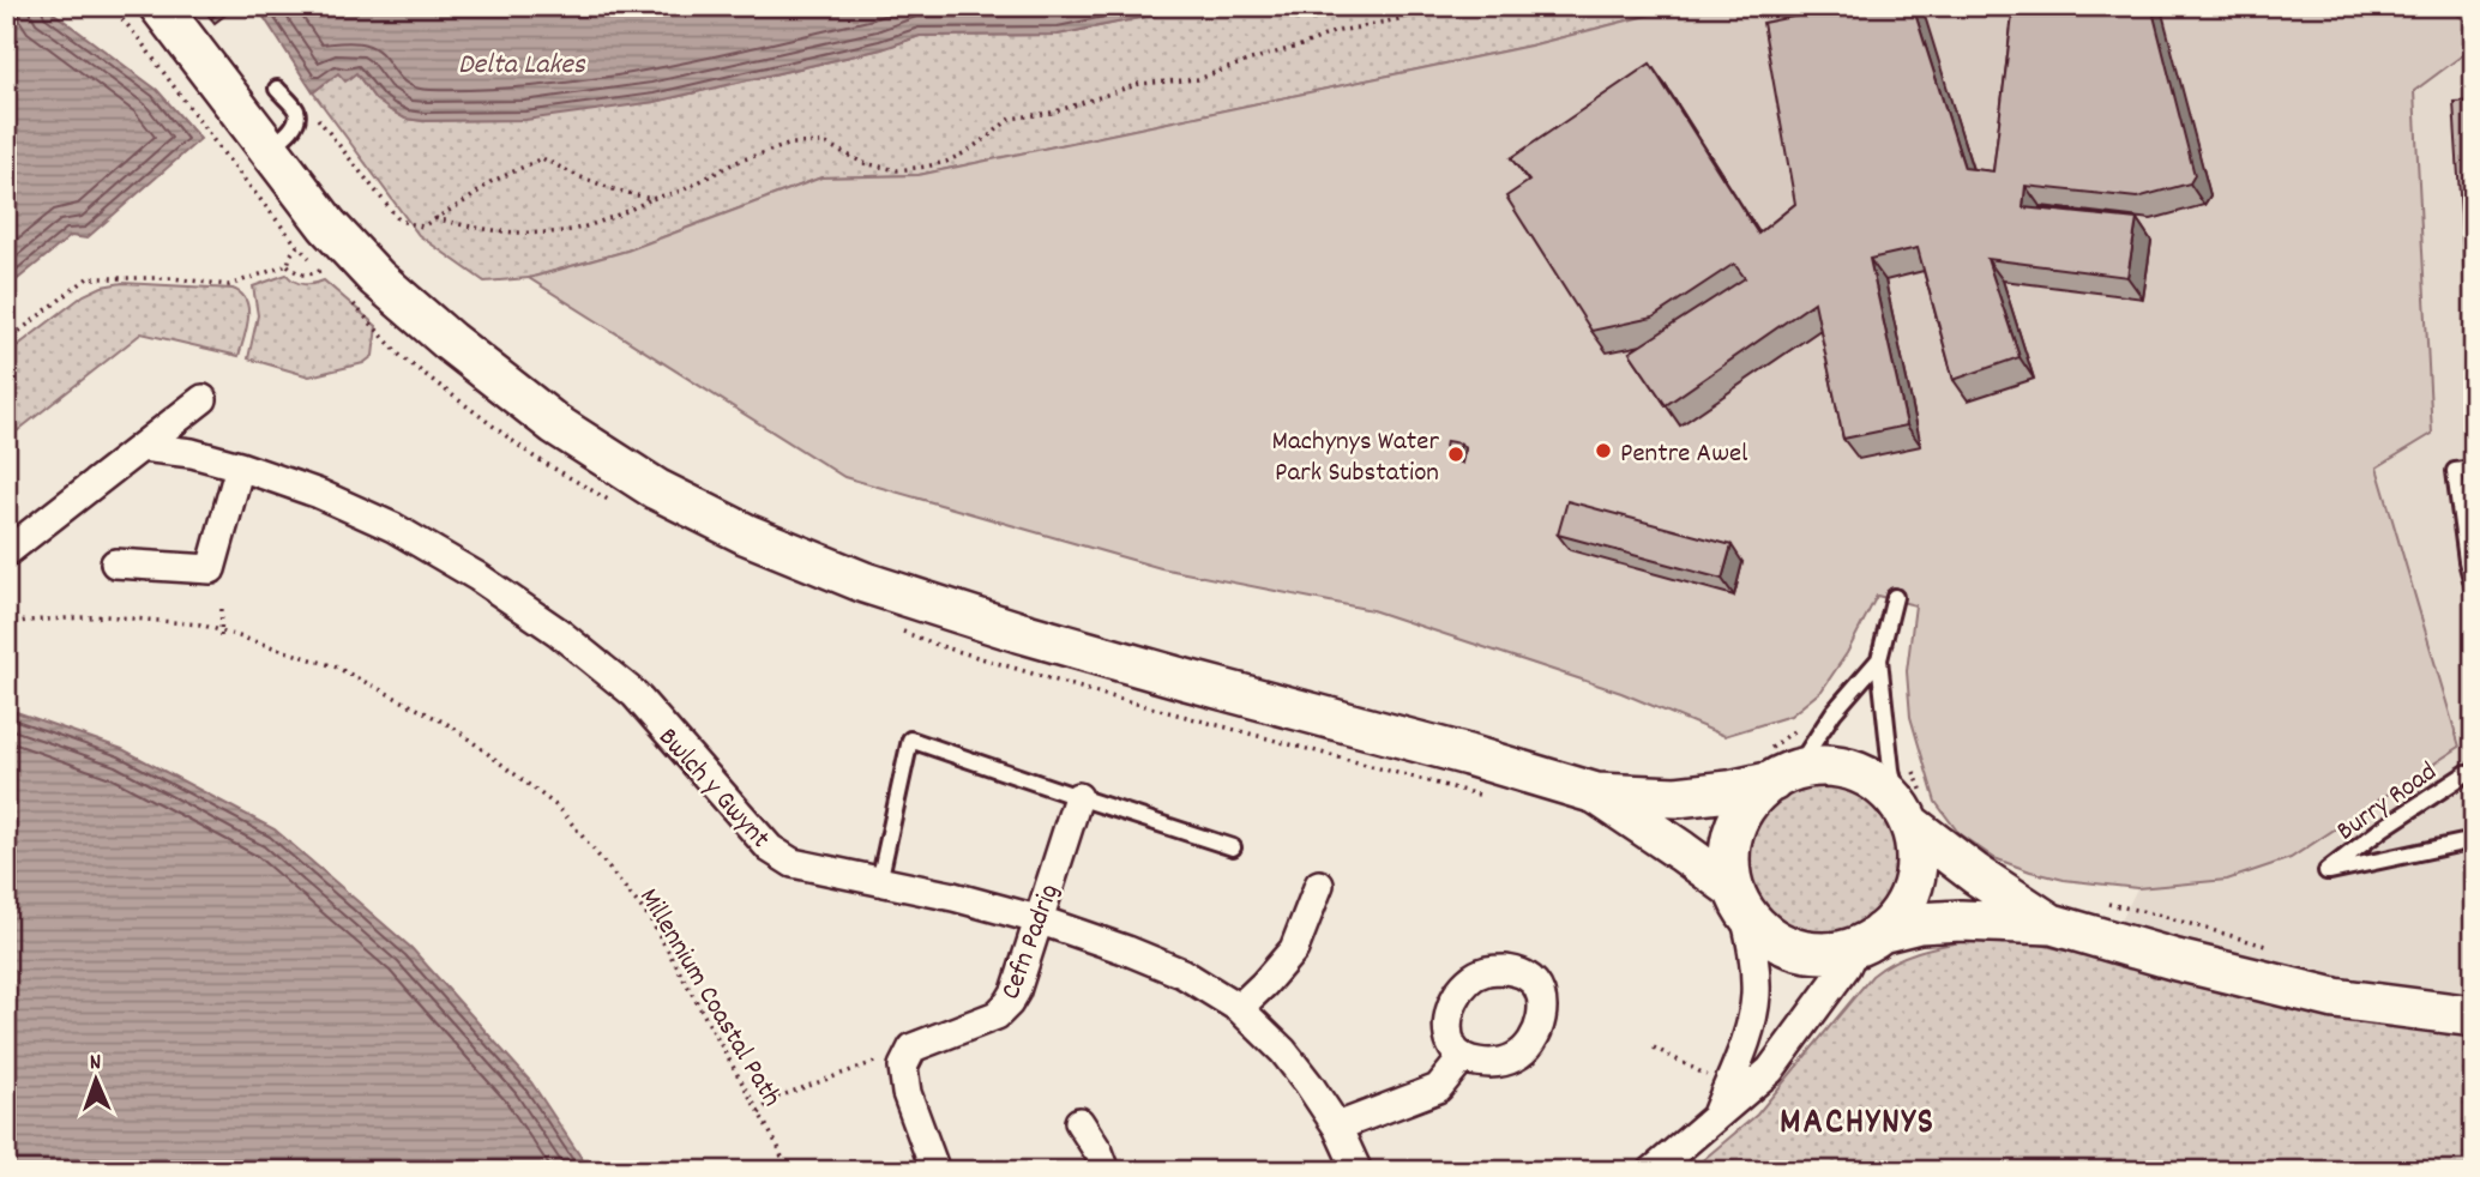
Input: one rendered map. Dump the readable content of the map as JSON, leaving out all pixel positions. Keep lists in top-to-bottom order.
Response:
{
  "streets": {
    "street": ["Bwlch y Gwynt", "Cefn Padrig"],
    "lane": ["Burry Road"],
    "path": ["Millennium Coastal Path"]
  },
  "crossings": [
    ["Bwlch y Gwynt", "Cefn Padrig"]
  ],
  "districts": ["MACHYNYS"],
  "water": ["Delta Lakes"],
  "places": ["Pentre Awel", "Machynys Water Park Substation"],
  "north": "top"
}
